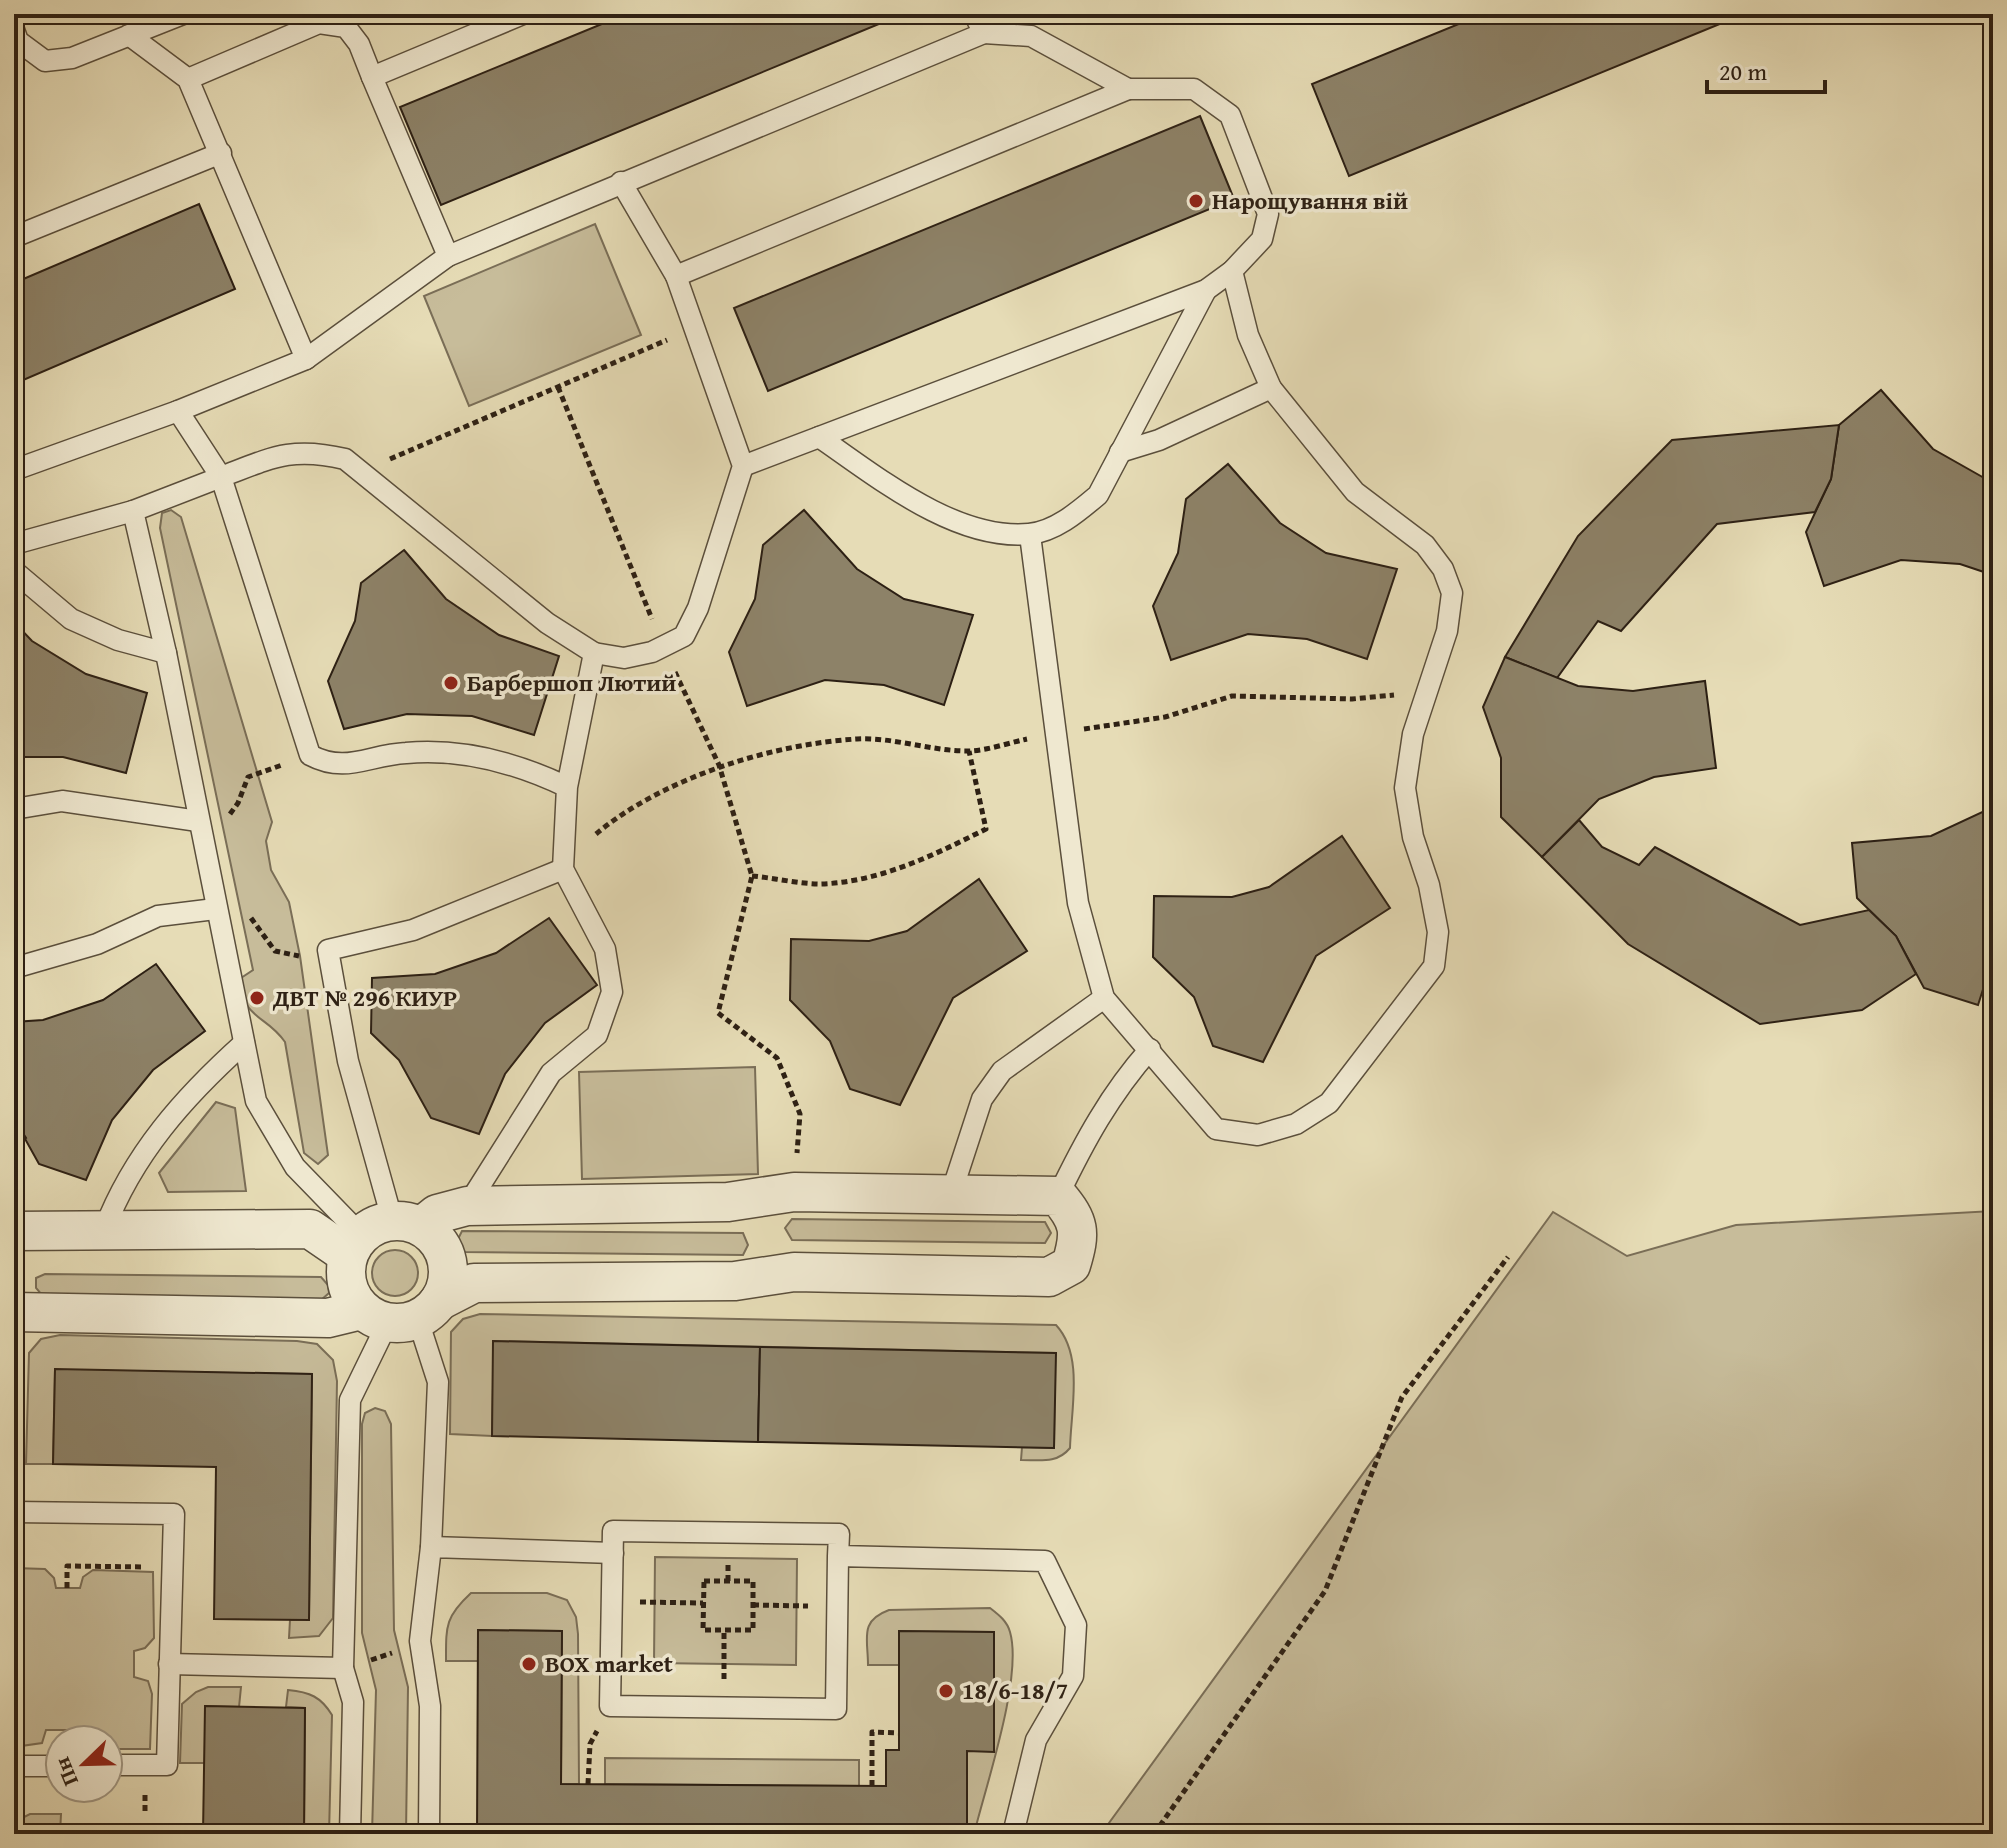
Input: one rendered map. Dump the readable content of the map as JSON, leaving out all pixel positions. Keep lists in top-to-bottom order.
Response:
{
  "places": [
    "Нарощування вій",
    "Барбершоп Лютий",
    "ДВТ № 296 КИУР",
    "BOX market",
    "18/6-18/7"
  ],
  "scale_bar": "20 m",
  "north": "bottom left"
}
